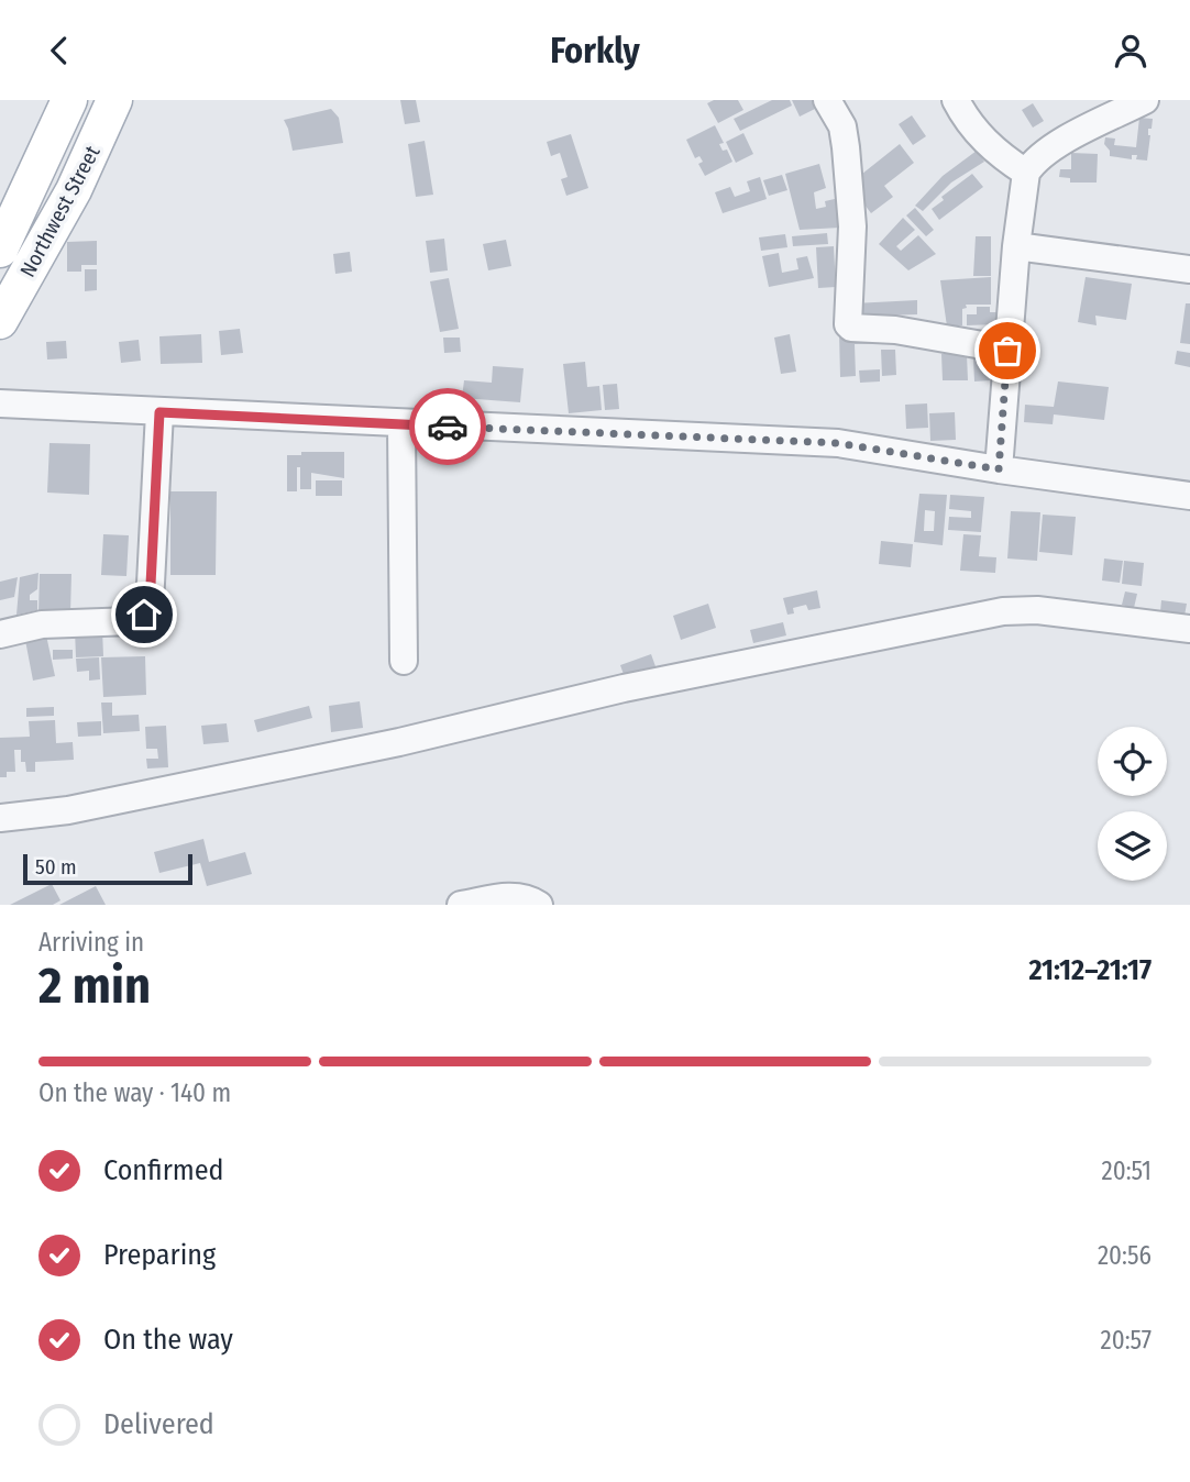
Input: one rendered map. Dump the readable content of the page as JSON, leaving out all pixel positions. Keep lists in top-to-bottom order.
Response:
{
  "streets": {
    "main road": ["Northwest Street"]
  },
  "scale_bar": "50 m",
  "page": {
    "header": "Forkly",
    "scale": "50 m",
    "heading": ["2 min", "Arriving in", "21:12–21:17"],
    "bar": "On the way · 140 m",
    "list": [
      ["Confirmed", "20:51"],
      ["Preparing", "20:56"],
      ["On the way", "20:57"],
      "Delivered"
    ]
  }
}
